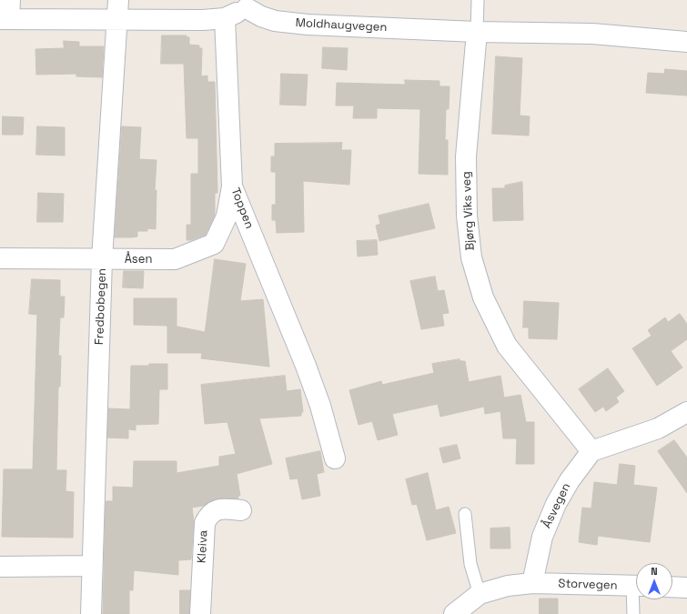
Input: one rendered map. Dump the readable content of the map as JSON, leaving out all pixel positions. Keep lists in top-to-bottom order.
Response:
{
  "streets": {
    "street": [
      "Moldhaugvegen",
      "Toppen",
      "Bjørg Viks veg",
      "Åsen",
      "Fredbobegen",
      "Åsvegen",
      "Kleiva",
      "Storvegen"
    ]
  },
  "crossings": [
    ["Moldhaugvegen", "Toppen"],
    ["Moldhaugvegen", "Bjørg Viks veg"],
    ["Moldhaugvegen", "Fredbobegen"],
    ["Toppen", "Åsen"],
    ["Bjørg Viks veg", "Åsvegen"],
    ["Åsen", "Fredbobegen"],
    ["Åsvegen", "Storvegen"]
  ],
  "north": "top"
}
